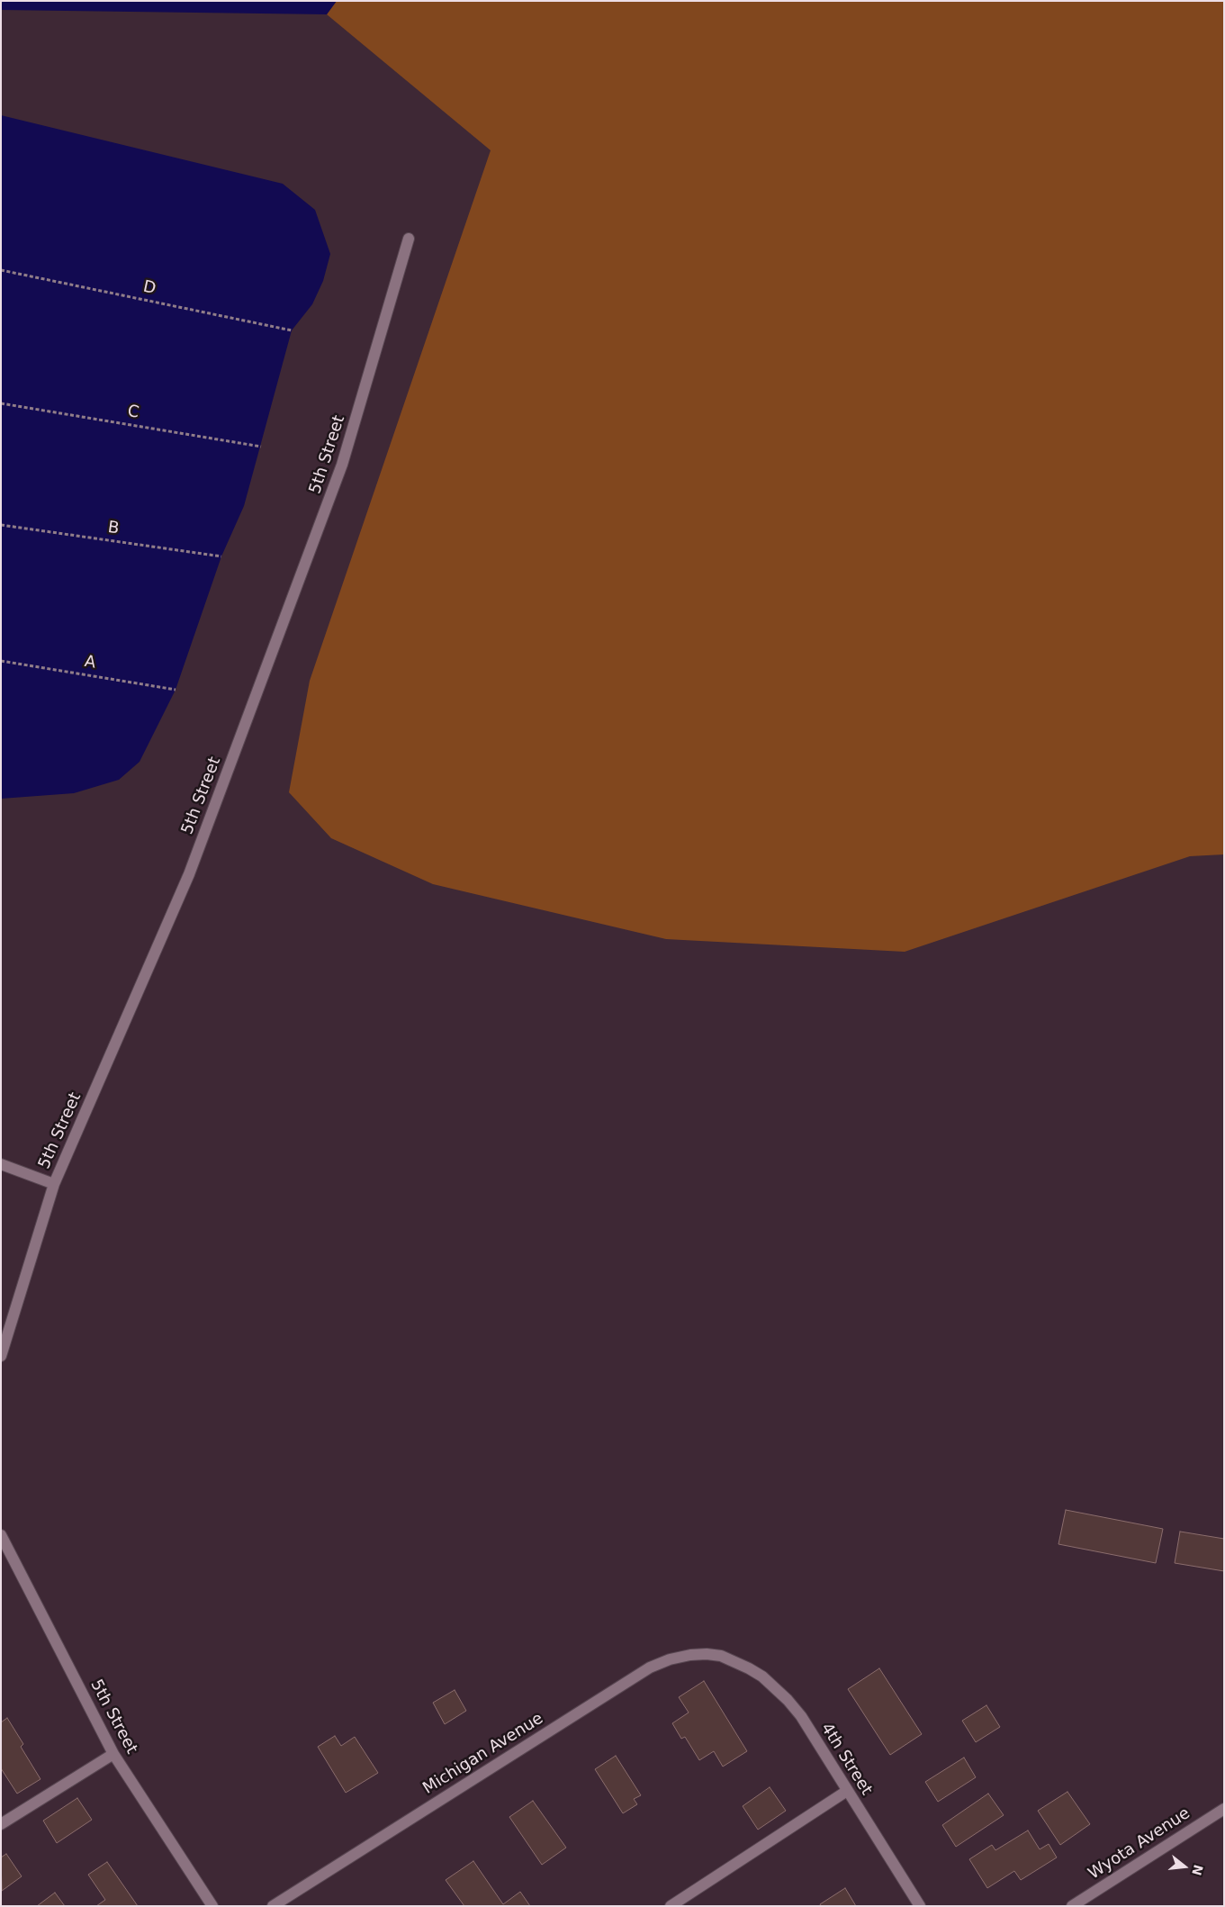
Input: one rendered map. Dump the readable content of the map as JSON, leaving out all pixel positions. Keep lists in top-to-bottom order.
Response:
{
  "streets": {
    "street": [
      "5th Street",
      "Michigan Avenue",
      "4th Street",
      "Wyota Avenue"
    ],
    "path": [
      "D",
      "C",
      "B",
      "A"
    ]
  },
  "crossings": [
    ["Michigan Avenue", "4th Street"]
  ],
  "north": "right"
}
